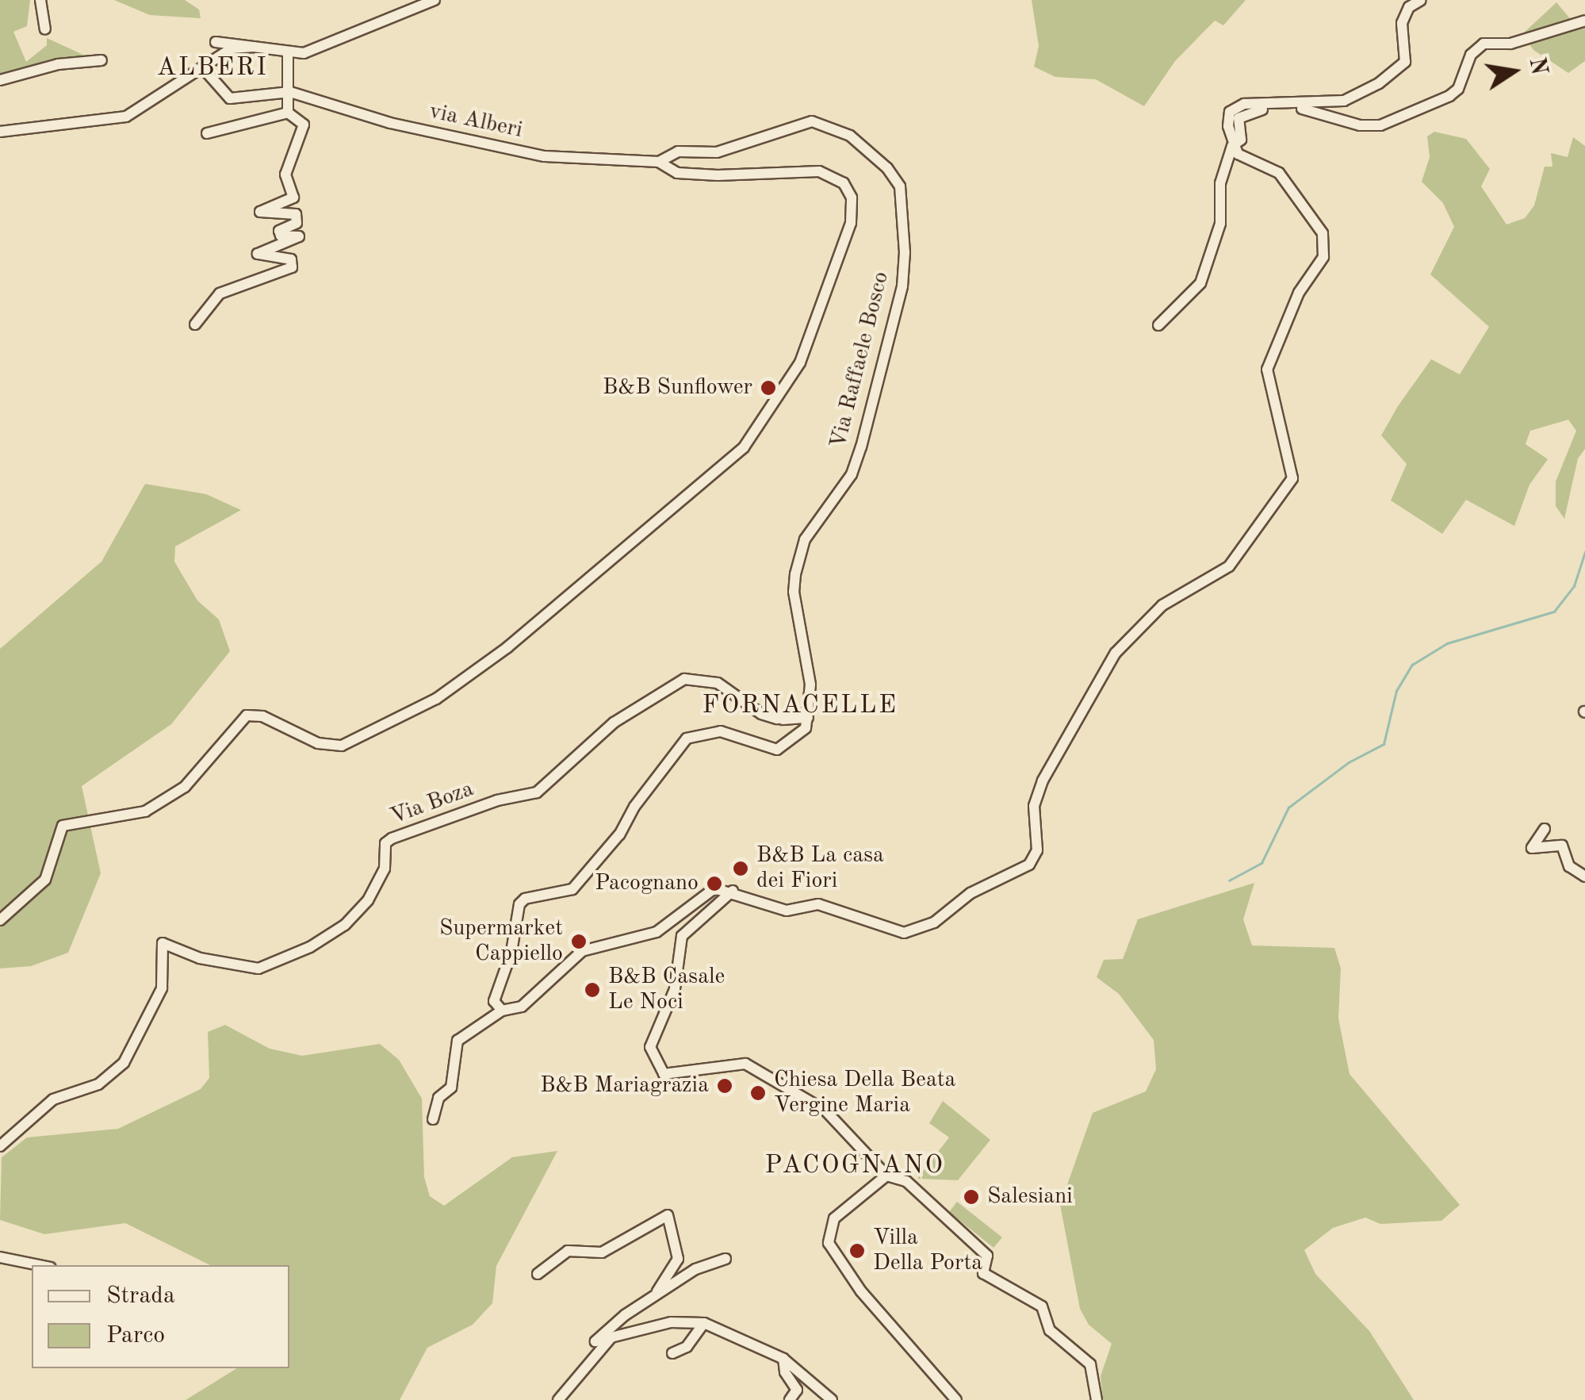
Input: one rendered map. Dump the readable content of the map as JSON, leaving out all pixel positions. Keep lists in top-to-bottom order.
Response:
{
  "streets": {
    "street": ["via Alberi", "Via Raffaele Bosco", "Via Boza"]
  },
  "crossings": [
    ["via Alberi", "Via Raffaele Bosco"],
    ["Via Raffaele Bosco", "Via Boza"]
  ],
  "districts": ["ALBERI", "FORNACELLE", "PACOGNANO"],
  "places": [
    "B&B Sunflower",
    "B&B La casa dei Fiori",
    "Pacognano",
    "Supermarket Cappiello",
    "B&B Casale Le Noci",
    "B&B Mariagrazia",
    "Chiesa Della Beata Vergine Maria",
    "Salesiani",
    "Villa Della Porta"
  ],
  "legend": ["Strada", "Parco"],
  "north": "right"
}
